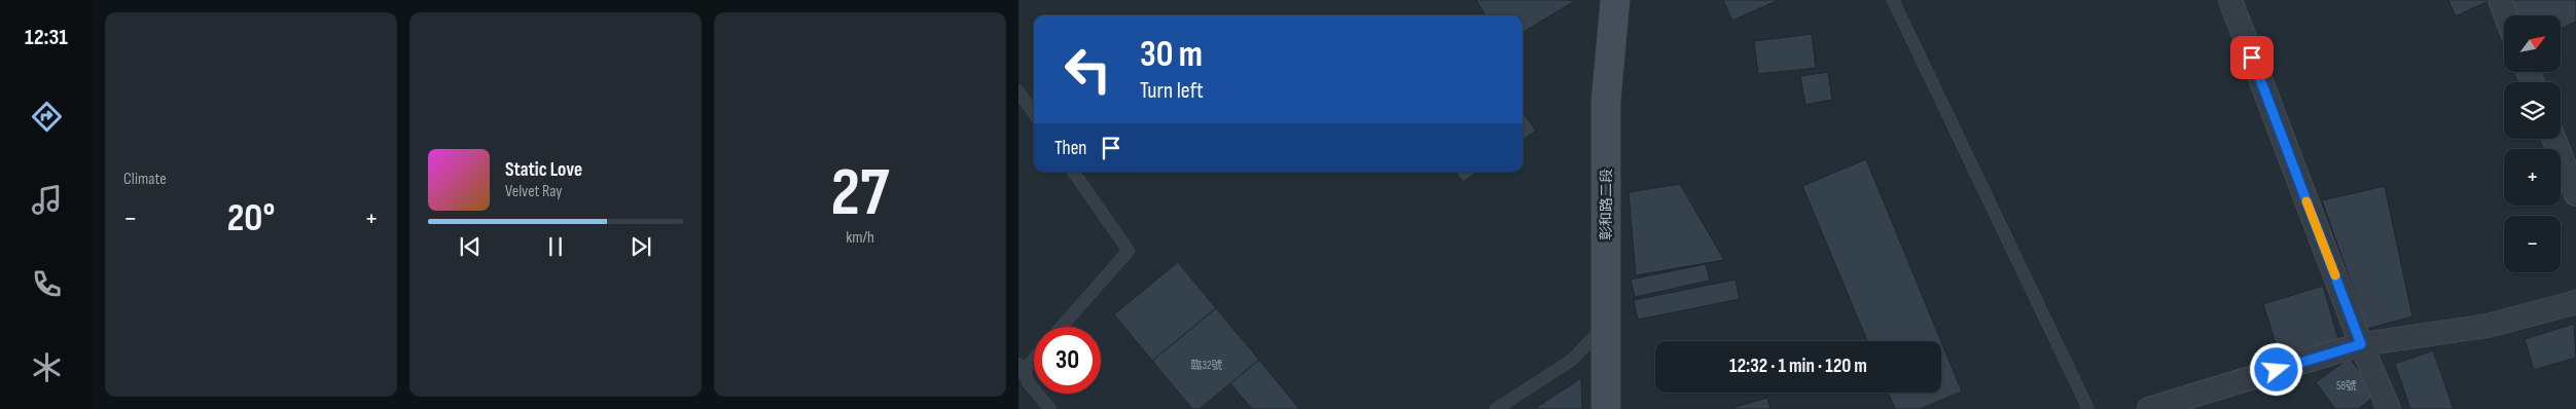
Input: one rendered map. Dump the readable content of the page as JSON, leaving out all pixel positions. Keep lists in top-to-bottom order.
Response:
{
  "streets": {
    "main road": ["彰和路二段"]
  },
  "house_numbers": ["臨32號", "58號"],
  "north": "top right",
  "page": {
    "tabs": "12:31",
    "tile": [
      "Climate",
      ["27", "km/h"]
    ],
    "map_buttons": ["+", "−"],
    "turn": ["30 m", "Turn left"],
    "then": "Then",
    "song": ["Static Love", "Velvet Ray"],
    "heat": ["−", "20°", "+"],
    "limit": "30",
    "trip": "12:32 · 1 min · 120 m"
  }
}
